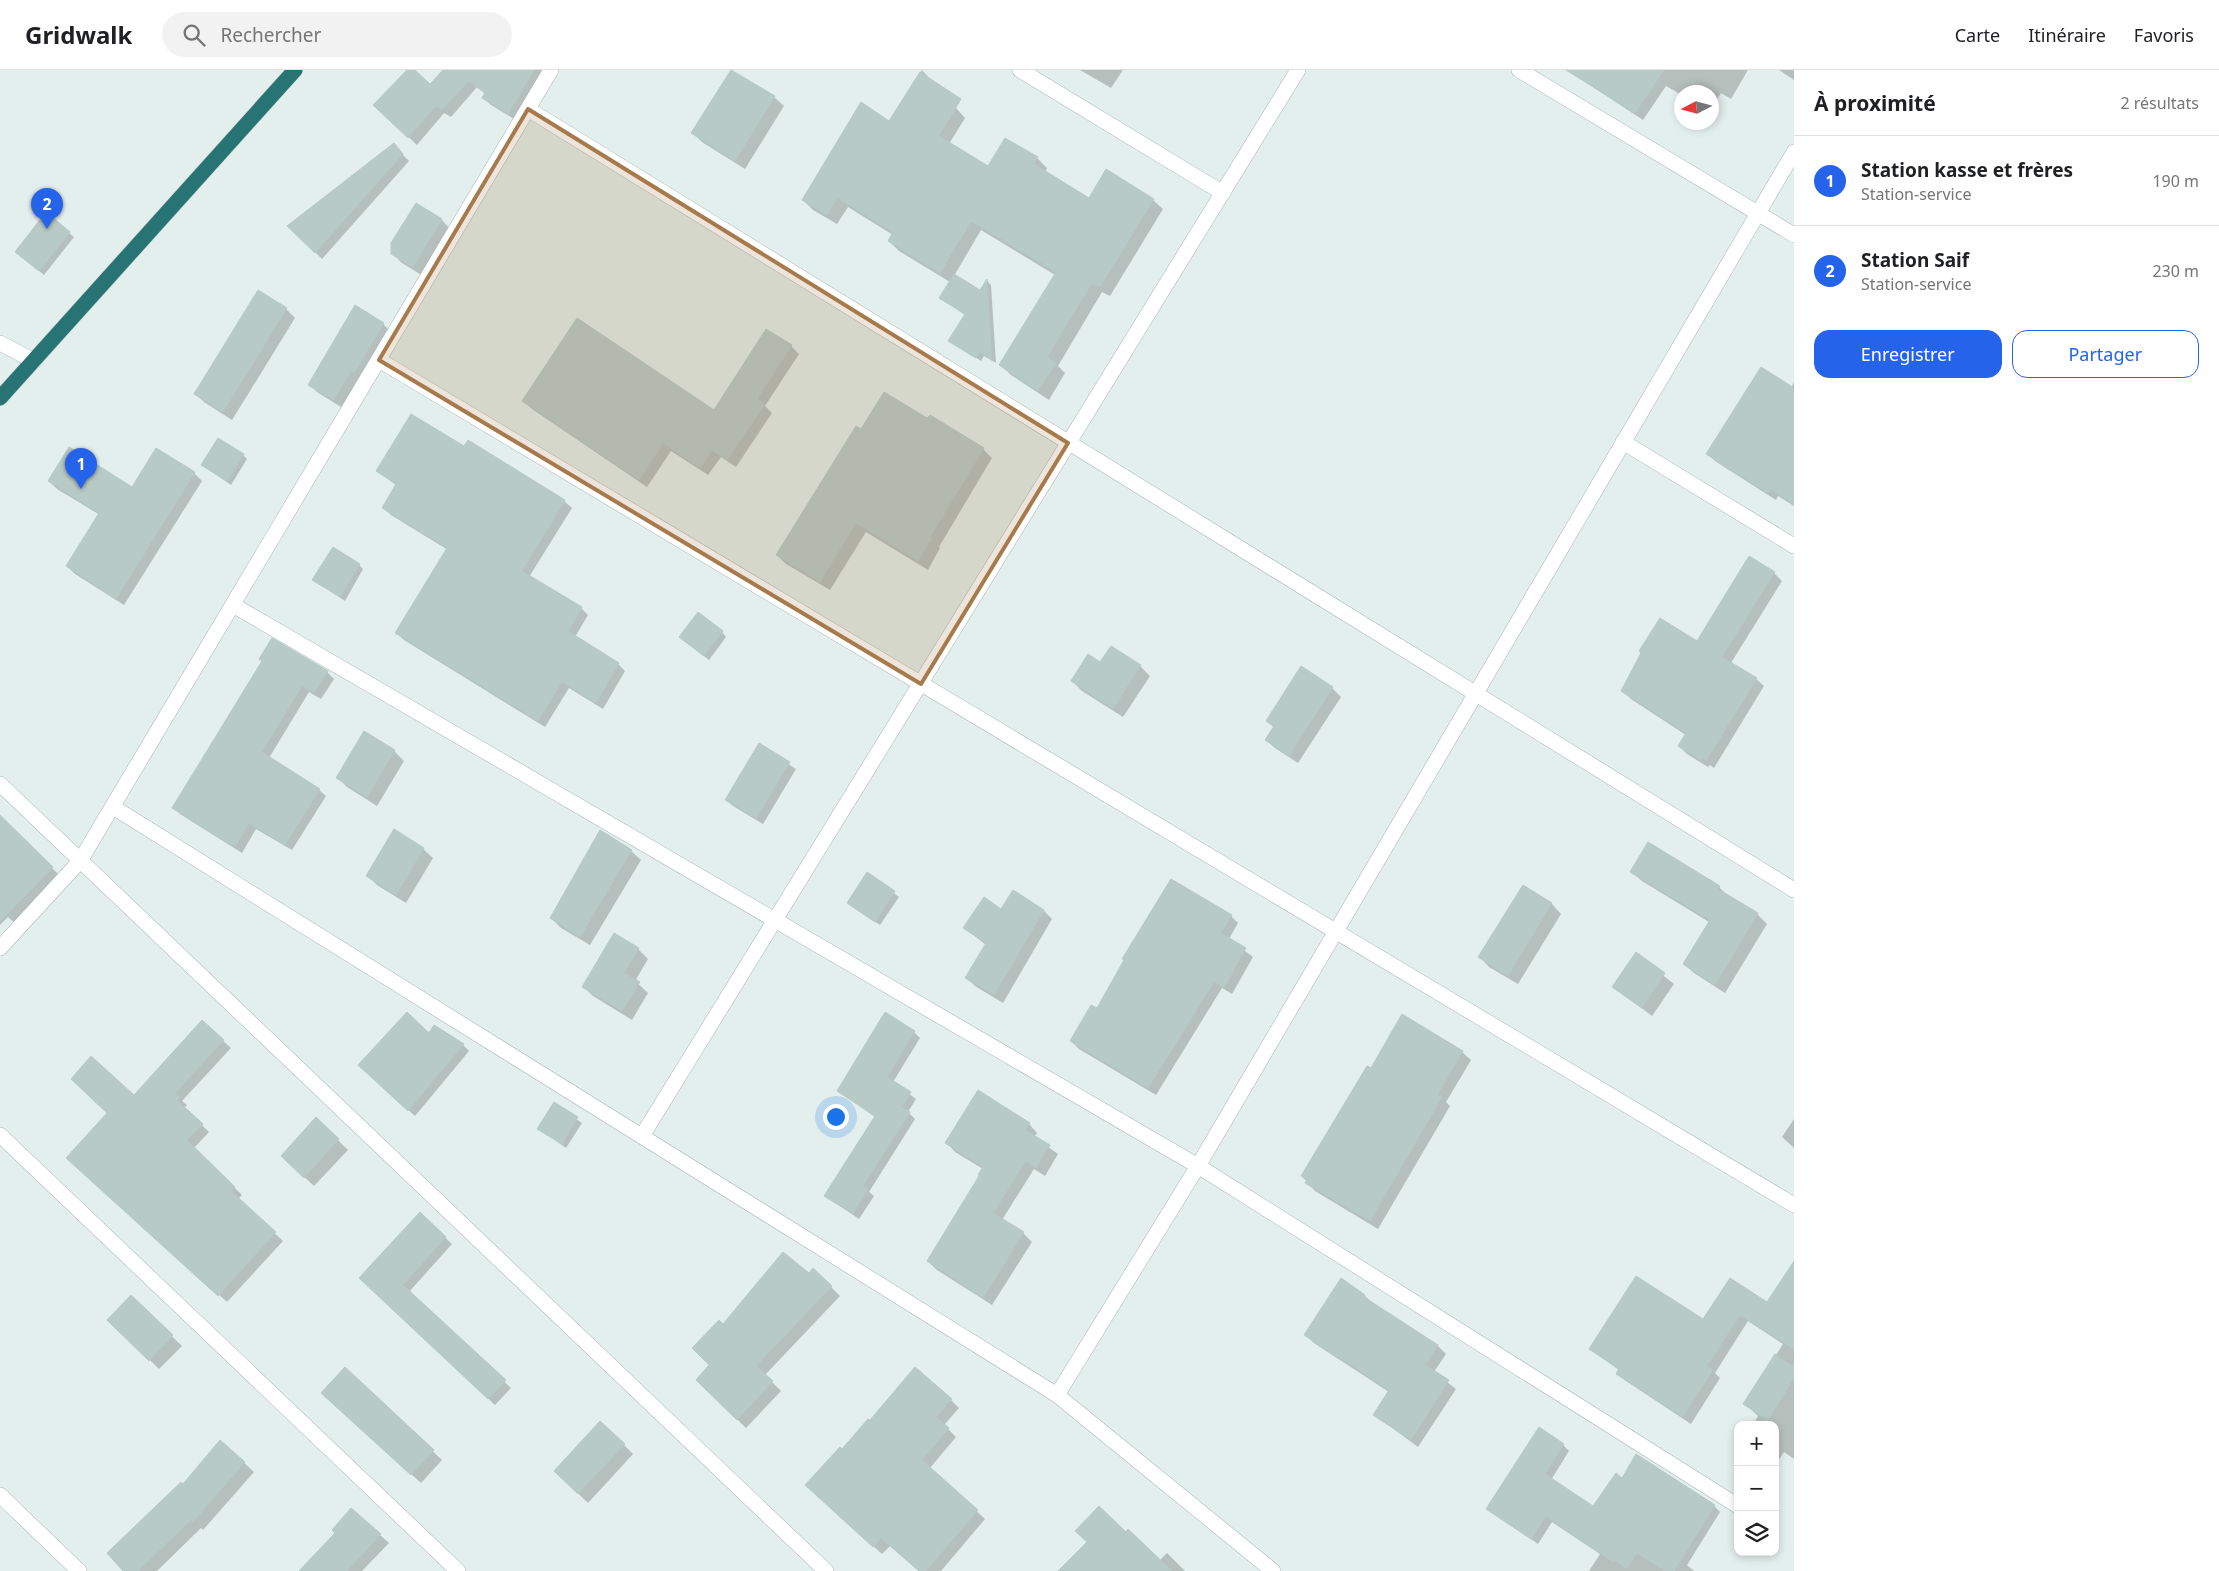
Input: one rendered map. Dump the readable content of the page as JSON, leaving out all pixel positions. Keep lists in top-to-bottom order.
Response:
{
  "north": "left",
  "page": {
    "header": "Gridwalk",
    "search": "Rechercher",
    "nav": ["Carte", "Itinéraire", "Favoris"],
    "heading": ["À proximité", "2 résultats"],
    "list": [
      {
        "mark": "1",
        "name": "Station kasse et frères",
        "note": "Station-service",
        "value": "190 m"
      },
      {
        "mark": "2",
        "name": "Station Saif",
        "note": "Station-service",
        "value": "230 m"
      }
    ],
    "pins": ["2", "1"],
    "buttons": ["Enregistrer", "Partager"],
    "map_buttons": ["+", "−"]
  }
}
